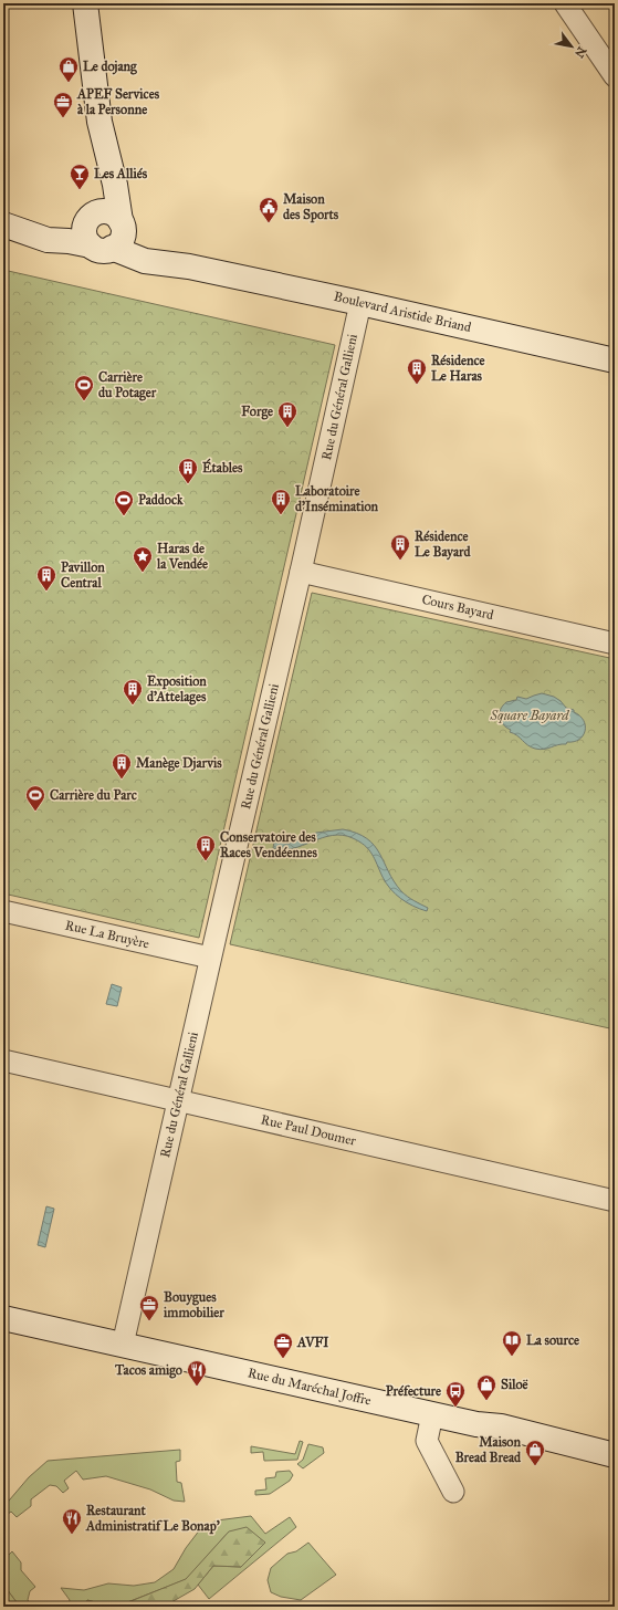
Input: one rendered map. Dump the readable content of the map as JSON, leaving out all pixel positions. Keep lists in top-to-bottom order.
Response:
{
  "streets": {
    "main road": ["Boulevard Aristide Briand", "Rue du Maréchal Joffre"],
    "street": [
      "Rue du Général Gallieni",
      "Cours Bayard",
      "Rue La Bruyère",
      "Rue Paul Doumer"
    ]
  },
  "crossings": [
    ["Boulevard Aristide Briand", "Rue du Général Gallieni"],
    ["Rue du Général Gallieni", "Cours Bayard"],
    ["Rue du Général Gallieni", "Rue La Bruyère"],
    ["Rue du Général Gallieni", "Rue Paul Doumer"],
    ["Rue du Général Gallieni", "Rue du Maréchal Joffre"]
  ],
  "parks": ["Square Bayard"],
  "places": {
    "shop": ["Le dojang", "Siloë", "Maison Bread Bread"],
    "office": ["APEF Services à la Personne", "Bouygues immobilier", "AVFI"],
    "bar": ["Les Alliés"],
    "public building": ["Maison des Sports"],
    "building": [
      "Résidence Le Haras",
      "Forge",
      "Étables",
      "Laboratoire d'Insémination",
      "Résidence Le Bayard",
      "Pavillon Central",
      "Exposition d'Attelages",
      "Manège Djarvis",
      "Conservatoire des Races Vendéennes"
    ],
    "sports": ["Carrière du Potager", "Paddock", "Carrière du Parc"],
    "place": ["Haras de la Vendée"],
    "library": ["La source"],
    "restaurant": ["Tacos amigo", "Restaurant Administratif Le Bonap'"],
    "bus stop": ["Préfecture"]
  },
  "north": "bottom right"
}
